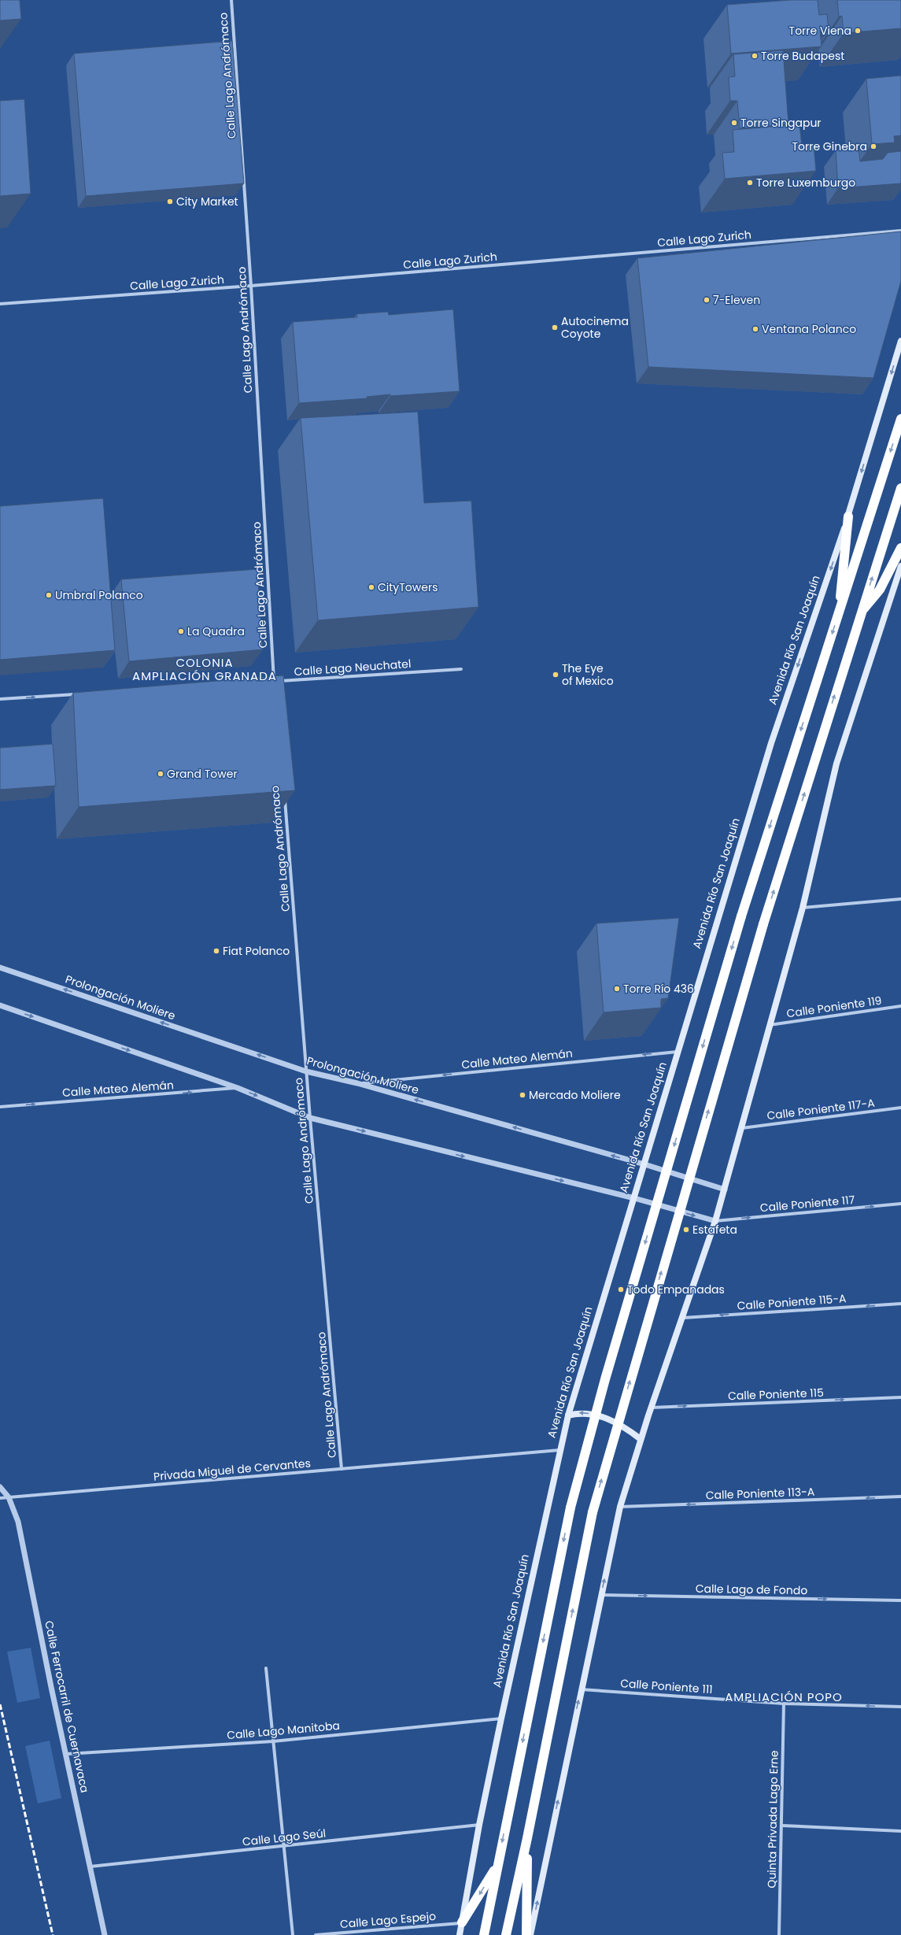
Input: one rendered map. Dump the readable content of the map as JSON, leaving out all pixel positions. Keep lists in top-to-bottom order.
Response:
{
  "streets": {
    "main road": ["Avenida Río San Joaquín"],
    "street": [
      "Calle Lago Andrómaco",
      "Calle Lago Zurich",
      "Calle Lago Neuchatel",
      "Prolongación Moliere",
      "Calle Poniente 119",
      "Calle Mateo Alemán",
      "Calle Poniente 117-A",
      "Calle Poniente 117",
      "Calle Poniente 115-A",
      "Calle Poniente 115",
      "Privada Miguel de Cervantes",
      "Calle Poniente 113-A",
      "Calle Lago de Fondo",
      "Calle Poniente 111",
      "Calle Ferrocarril de Cuernavaca",
      "Calle Lago Manitoba",
      "Quinta Privada Lago Erne",
      "Calle Lago Seúl",
      "Calle Lago Espejo"
    ]
  },
  "crossings": [
    ["Calle Lago Andrómaco", "Calle Lago Zurich"],
    ["Calle Lago Andrómaco", "Calle Lago Neuchatel"],
    ["Calle Lago Andrómaco", "Prolongación Moliere"],
    ["Calle Lago Andrómaco", "Privada Miguel de Cervantes"],
    ["Avenida Río San Joaquín", "Prolongación Moliere"],
    ["Avenida Río San Joaquín", "Calle Mateo Alemán"],
    ["Avenida Río San Joaquín", "Privada Miguel de Cervantes"],
    ["Avenida Río San Joaquín", "Calle Lago Manitoba"],
    ["Avenida Río San Joaquín", "Calle Lago Seúl"],
    ["Avenida Río San Joaquín", "Calle Lago Espejo"],
    ["Prolongación Moliere", "Calle Mateo Alemán"],
    ["Privada Miguel de Cervantes", "Calle Ferrocarril de Cuernavaca"],
    ["Calle Poniente 111", "Quinta Privada Lago Erne"],
    ["Calle Ferrocarril de Cuernavaca", "Calle Lago Manitoba"],
    ["Calle Ferrocarril de Cuernavaca", "Calle Lago Seúl"]
  ],
  "one_way": [
    "Avenida Río San Joaquín",
    "Calle Poniente 117",
    "Calle Poniente 115-A",
    "Calle Poniente 115",
    "Calle Poniente 113-A",
    "Calle Lago de Fondo",
    "Calle Poniente 111"
  ],
  "districts": ["COLONIA AMPLIACIÓN GRANADA", "AMPLIACIÓN POPO"],
  "places": [
    "Torre Viena",
    "Torre Budapest",
    "Torre Singapur",
    "Torre Ginebra",
    "Torre Luxemburgo",
    "City Market",
    "7-Eleven",
    "Autocinema Coyote",
    "Ventana Polanco",
    "CityTowers",
    "Umbral Polanco",
    "La Quadra",
    "The Eye of Mexico",
    "Grand Tower",
    "Fiat Polanco",
    "Torre Río 436",
    "Mercado Moliere",
    "Estafeta",
    "Todo Empanadas"
  ]
}
